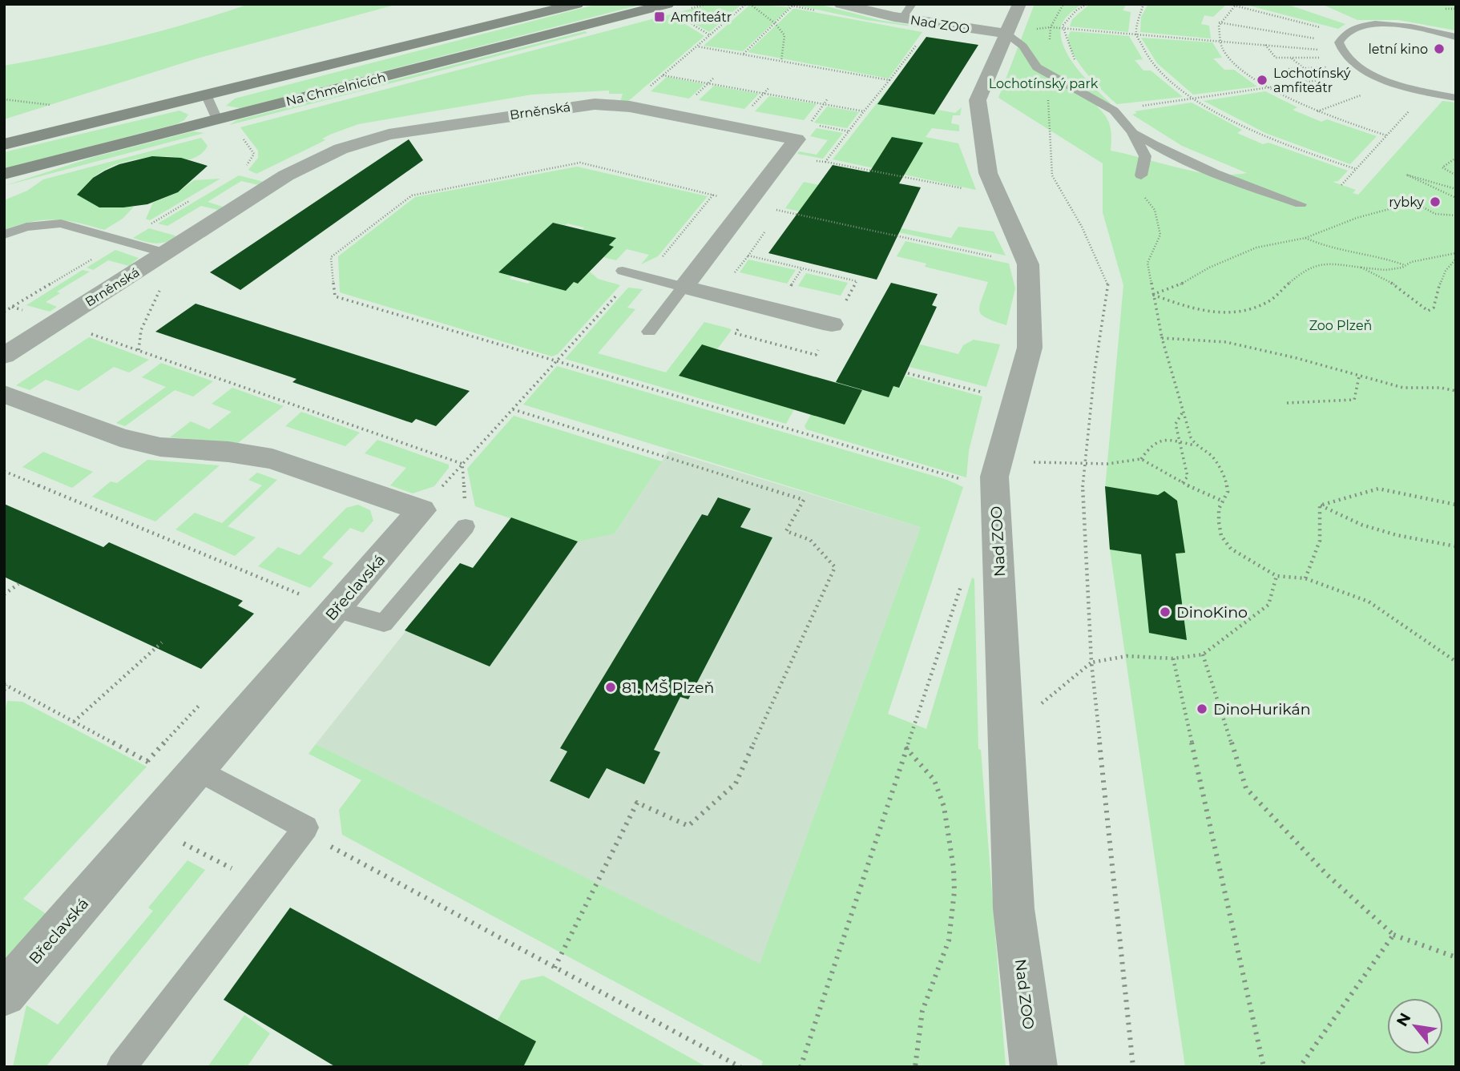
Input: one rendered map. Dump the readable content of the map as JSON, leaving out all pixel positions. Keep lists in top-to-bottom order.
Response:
{
  "streets": {
    "street": [
      "Nad ZOO",
      "Na Chmelnicích",
      "Brněnská",
      "Břeclavská"
    ]
  },
  "parks": ["Lochotínský park", "Zoo Plzeň"],
  "places": {
    "transit": ["Amfiteátr"],
    "other": [
      "letní kino",
      "Lochotínský amfiteátr",
      "rybky",
      "DinoKino",
      "81. MŠ Plzeň",
      "DinoHurikán"
    ]
  },
  "north": "top left"
}
